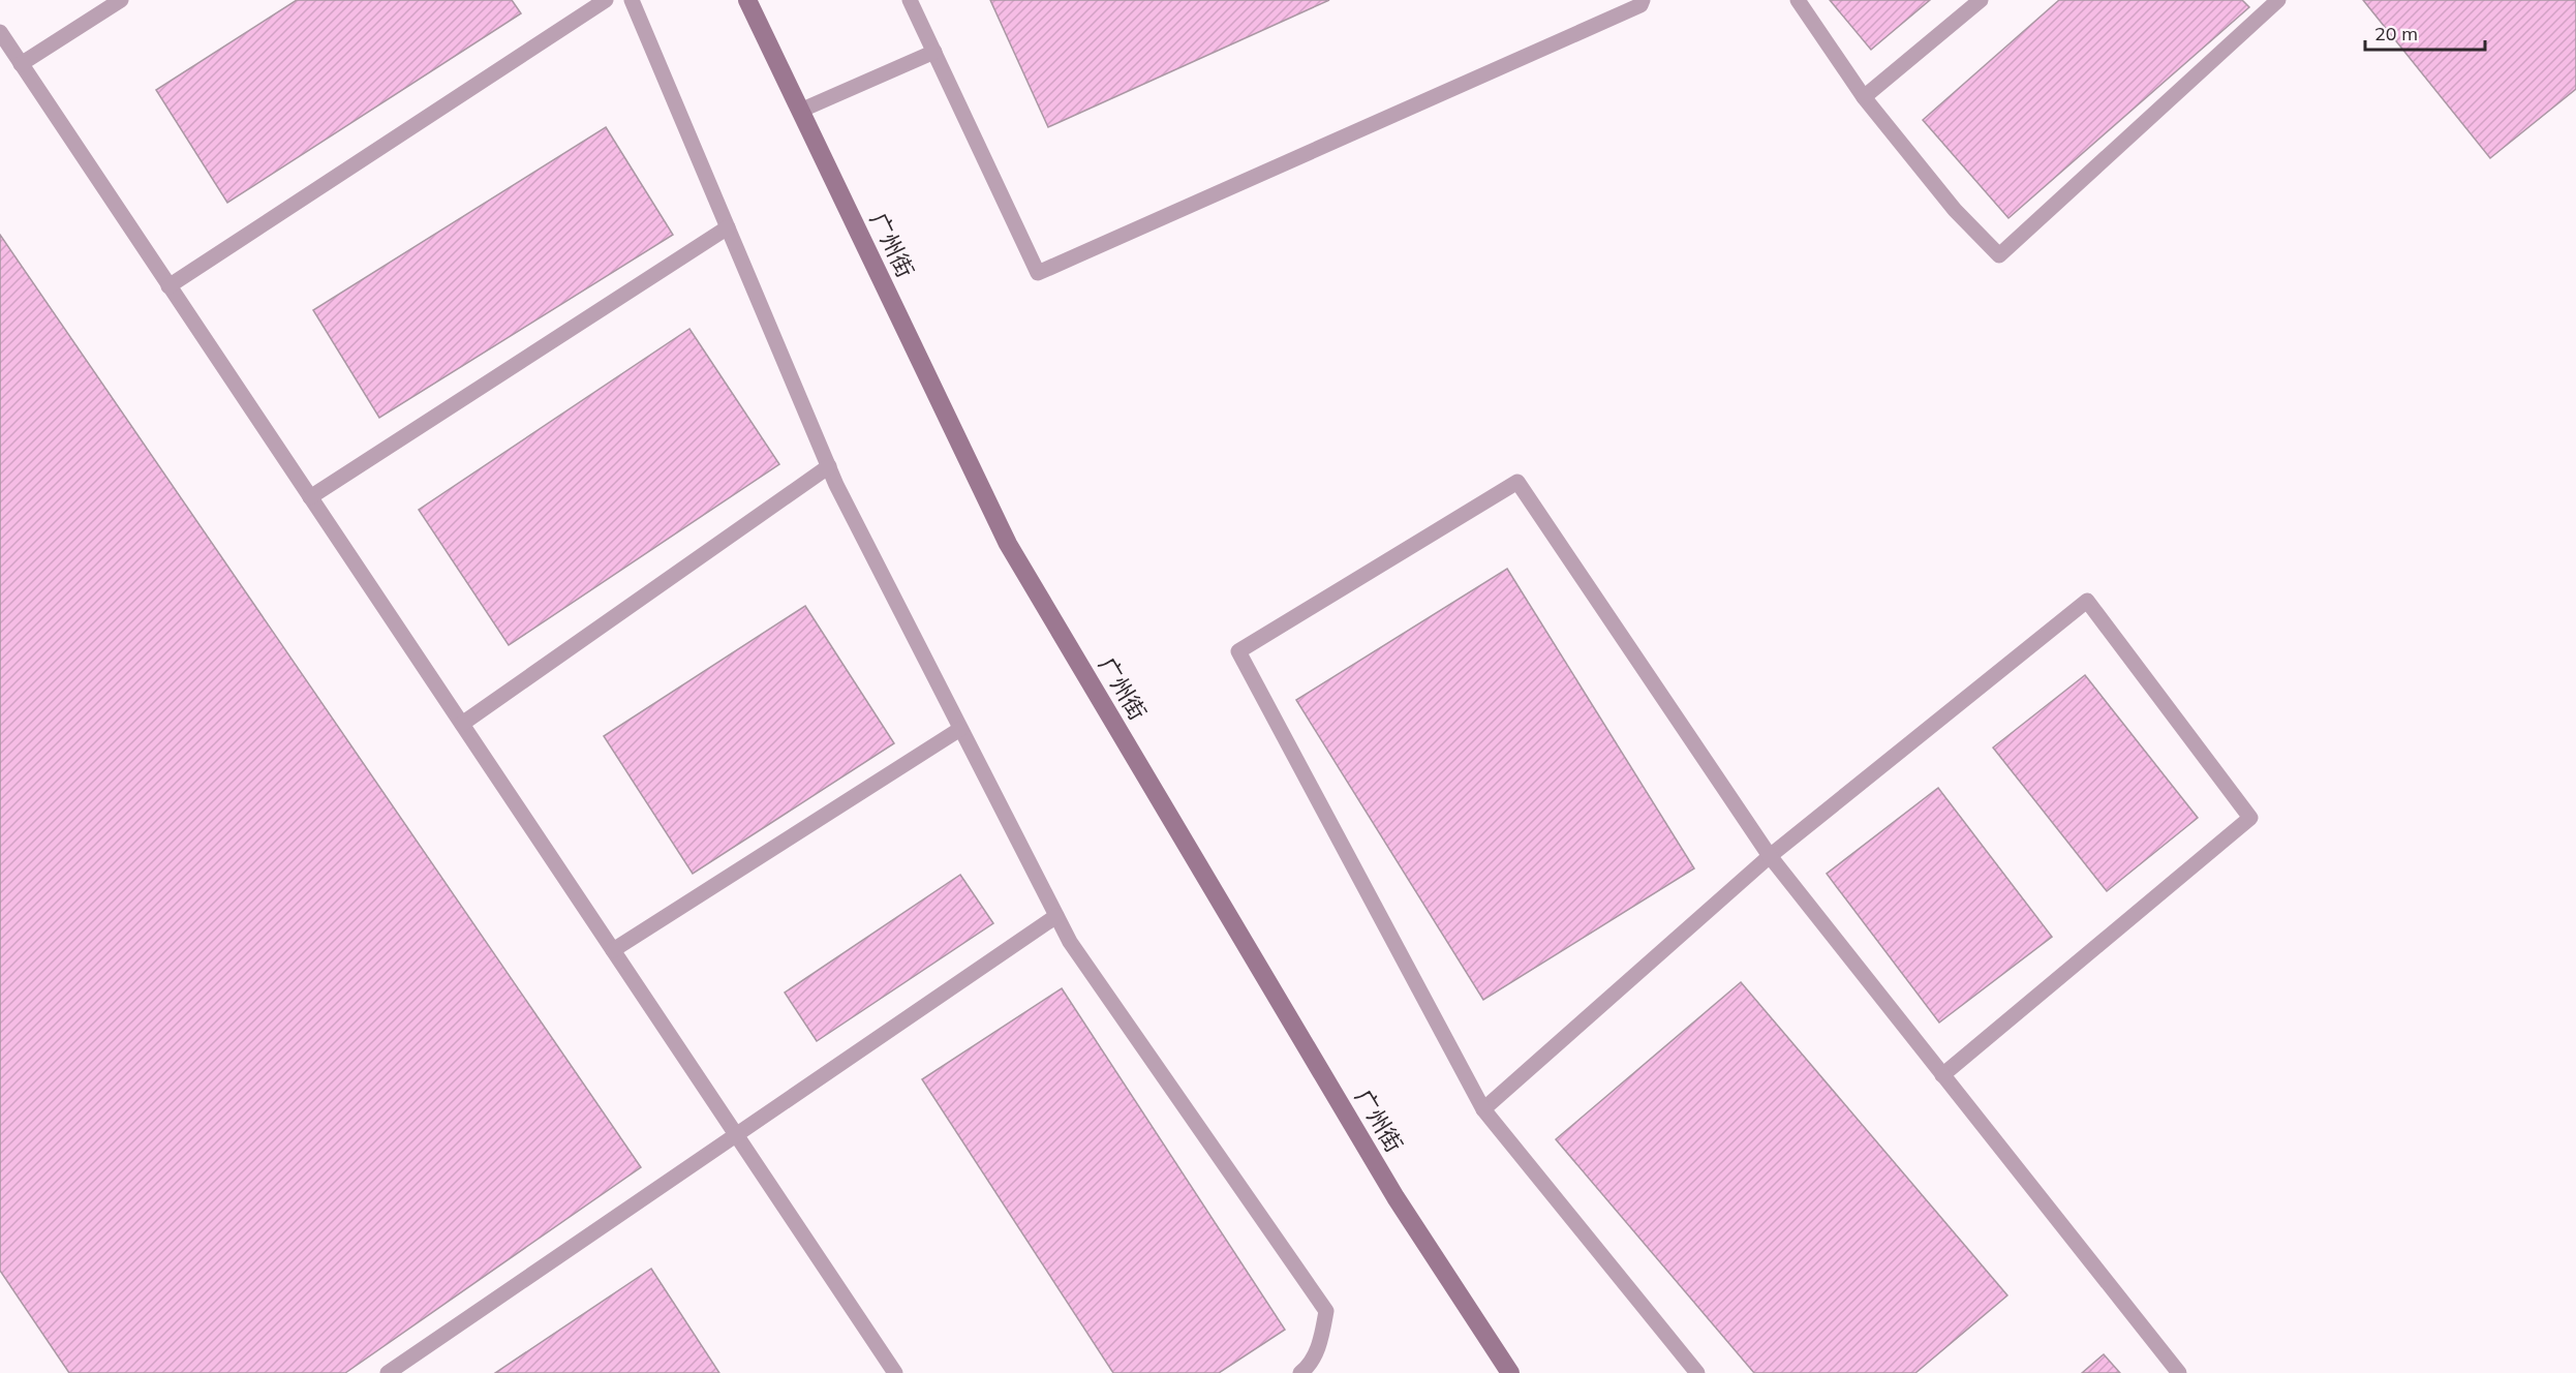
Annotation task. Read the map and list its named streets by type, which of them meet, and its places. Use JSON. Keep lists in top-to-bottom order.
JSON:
{
  "streets": {
    "street": ["广州街"]
  },
  "scale_bar": "20 m"
}
